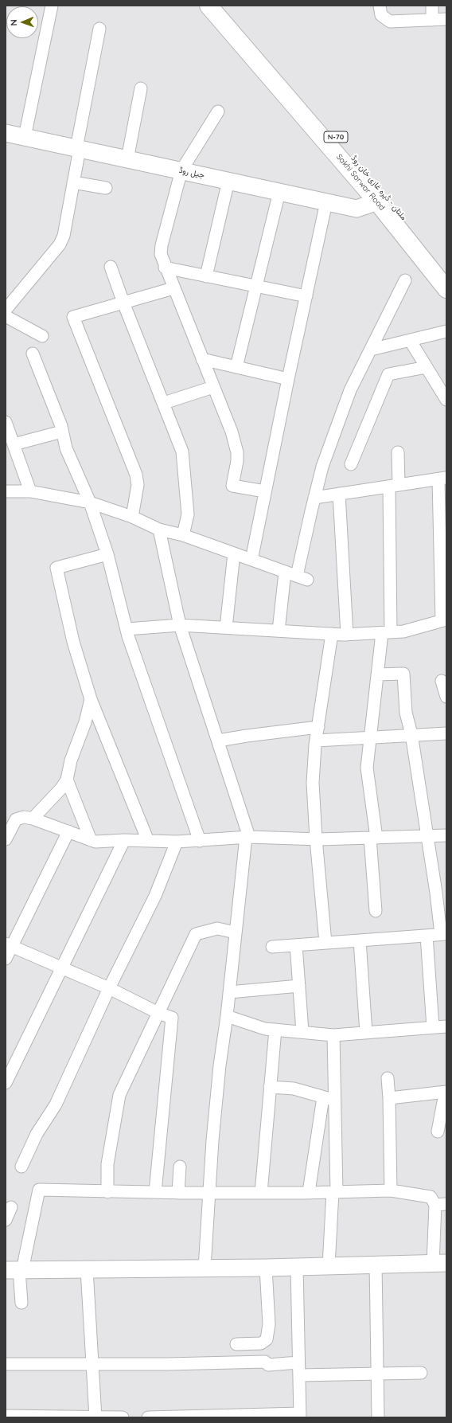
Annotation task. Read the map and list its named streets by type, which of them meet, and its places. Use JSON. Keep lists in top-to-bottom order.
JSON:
{
  "streets": {
    "highway": ["N-70", "Sakhi Sarwar Road", "ملتان - ڈیرہ غازی خان روڈ"],
    "street": ["جیل روڈ"]
  },
  "crossings": [
    ["جیل روڈ", "Sakhi Sarwar Road"],
    ["Sakhi Sarwar Road", "ملتان - ڈیرہ غازی خان روڈ"]
  ],
  "north": "left"
}
